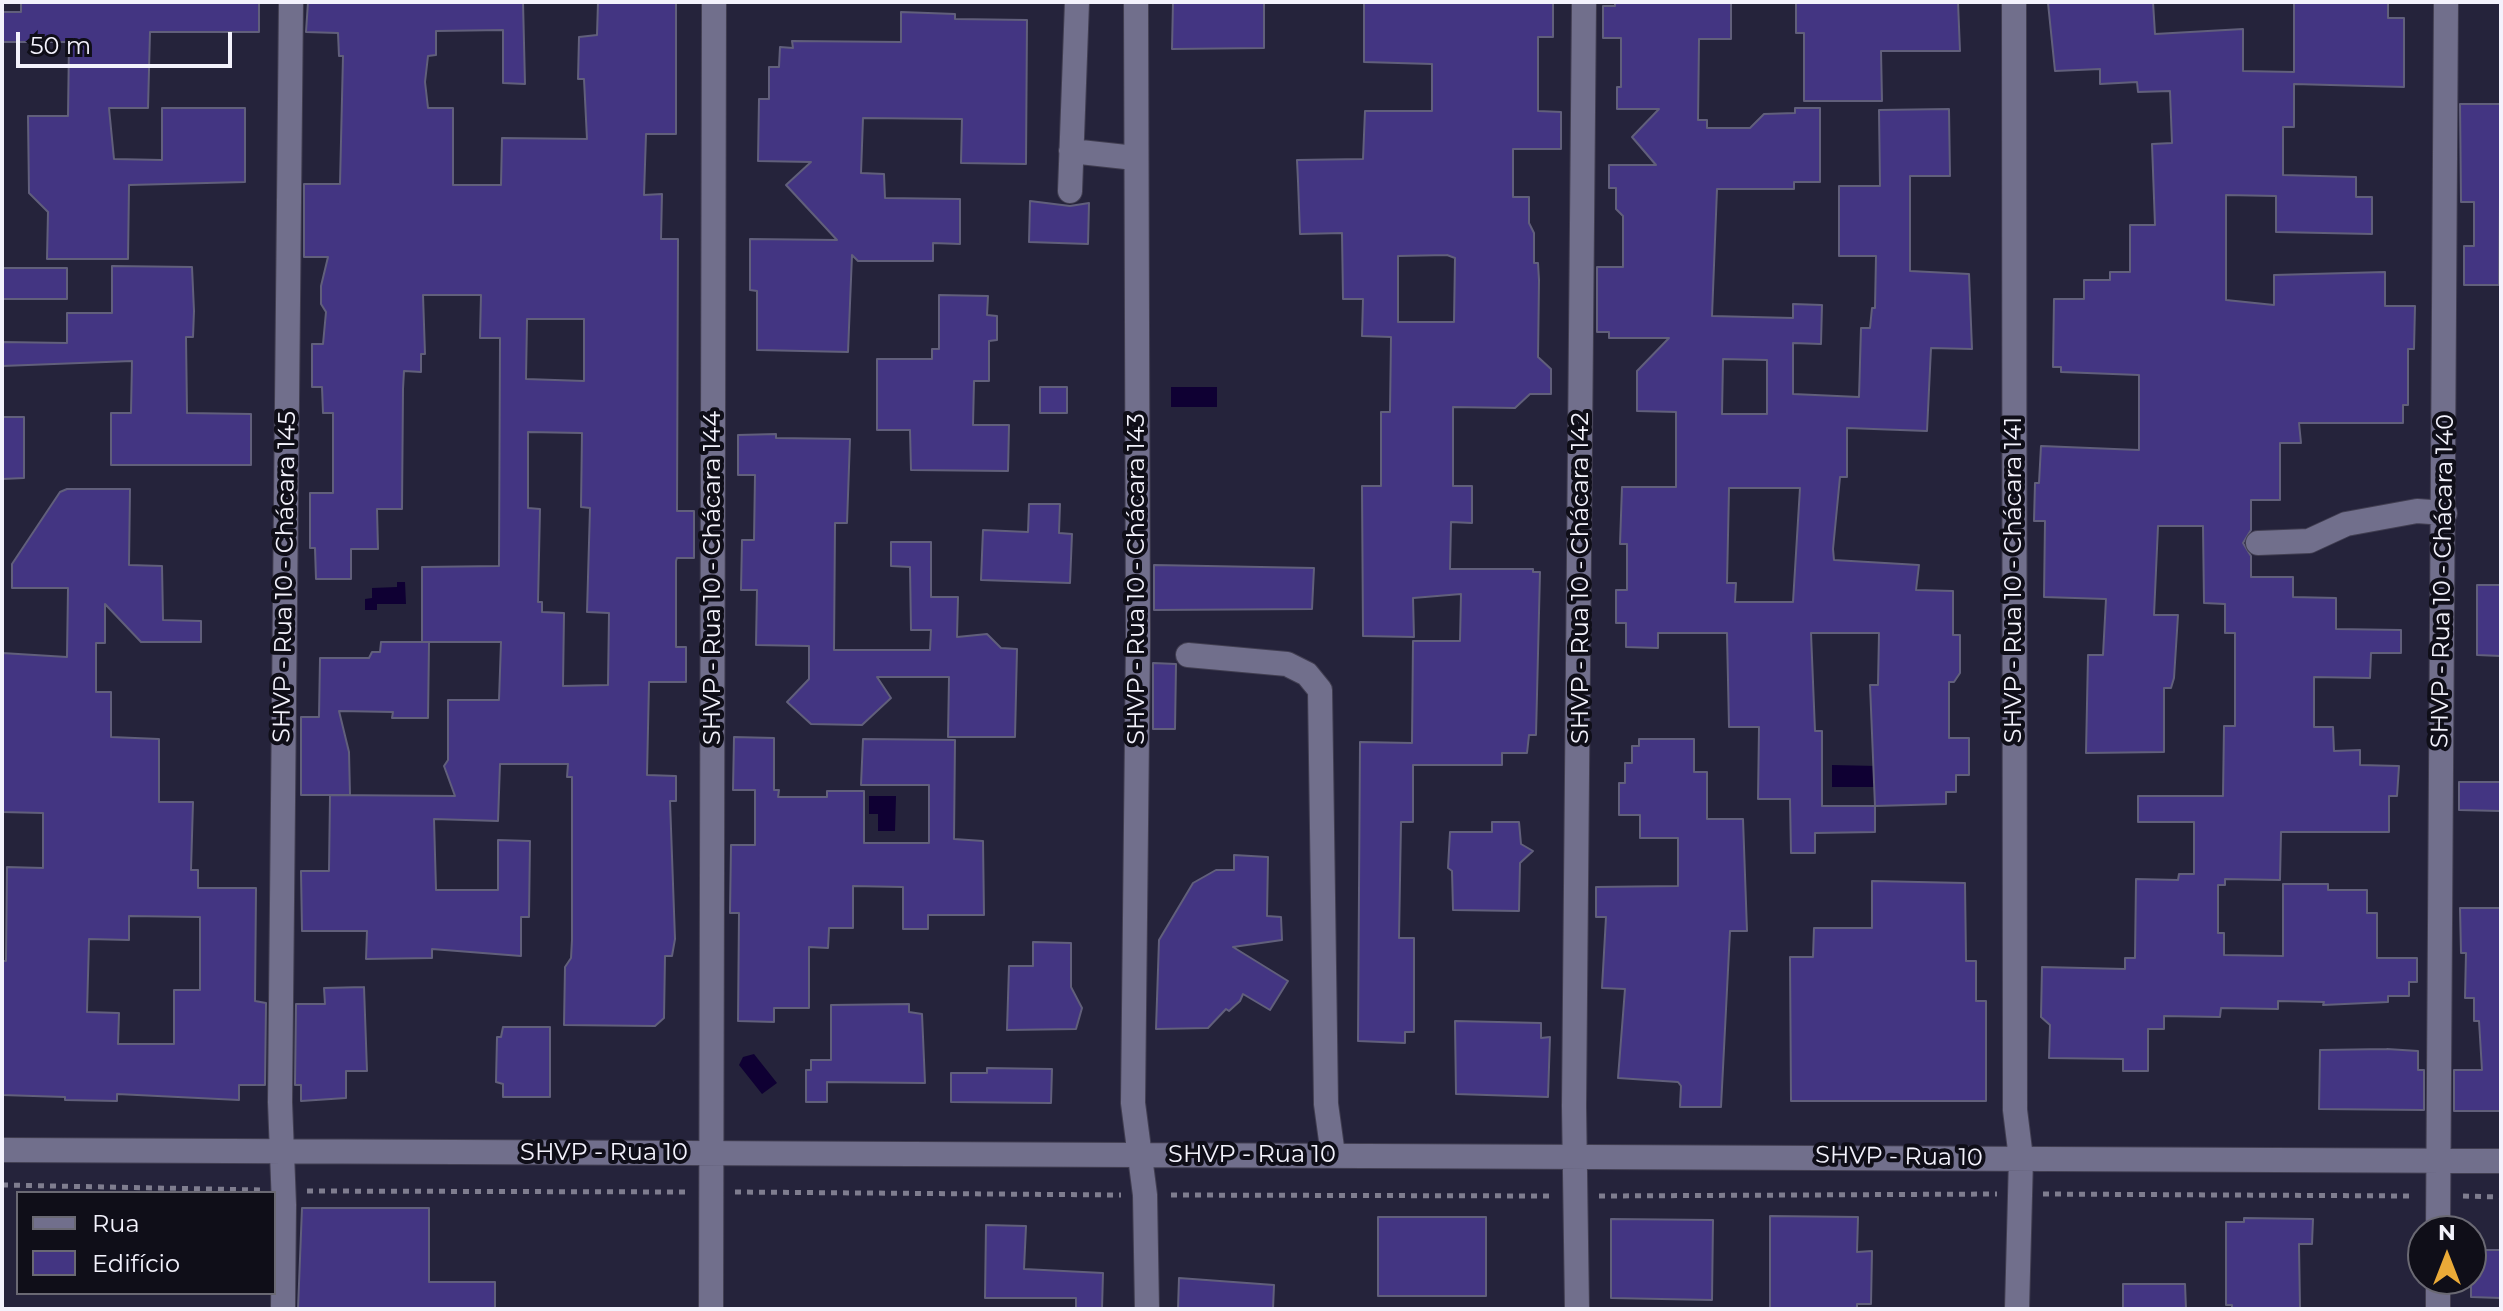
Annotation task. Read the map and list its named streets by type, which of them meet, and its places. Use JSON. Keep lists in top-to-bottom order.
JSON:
{
  "streets": {
    "street": [
      "SHVP - Rua 10 - Chácara 145",
      "SHVP - Rua 10 - Chácara 144",
      "SHVP - Rua 10 - Chácara 142",
      "SHVP - Rua 10 - Chácara 143",
      "SHVP - Rua 10 - Chácara 141",
      "SHVP - Rua 10 - Chácara 140",
      "SHVP - Rua 10"
    ]
  },
  "crossings": [
    ["SHVP - Rua 10 - Chácara 145", "SHVP - Rua 10"],
    ["SHVP - Rua 10 - Chácara 144", "SHVP - Rua 10"],
    ["SHVP - Rua 10 - Chácara 142", "SHVP - Rua 10"],
    ["SHVP - Rua 10 - Chácara 143", "SHVP - Rua 10"],
    ["SHVP - Rua 10 - Chácara 141", "SHVP - Rua 10"],
    ["SHVP - Rua 10 - Chácara 140", "SHVP - Rua 10"]
  ],
  "legend": ["Rua", "Edifício"],
  "scale_bar": "50 m",
  "north": "top"
}
